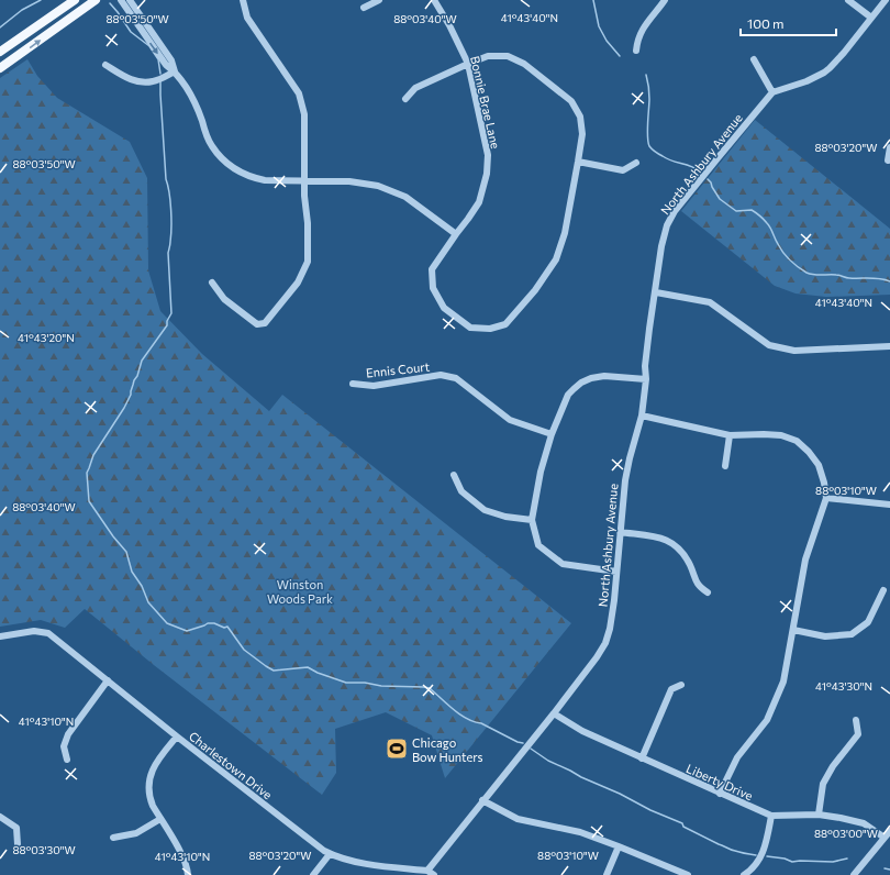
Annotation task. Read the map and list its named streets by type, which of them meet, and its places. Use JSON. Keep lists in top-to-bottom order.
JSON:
{
  "streets": {
    "street": [
      "Bonnie Brae Lane",
      "North Ashbury Avenue",
      "Ennis Court",
      "Charlestown Drive",
      "Liberty Drive"
    ]
  },
  "crossings": [
    ["North Ashbury Avenue", "Charlestown Drive"],
    ["North Ashbury Avenue", "Liberty Drive"]
  ],
  "parks": ["Winston Woods Park"],
  "places": {
    "sports": ["Chicago Bow Hunters"]
  },
  "scale_bar": "100 m",
  "coordinates": [
    "41°43'40\"N",
    "88°03'50\"W",
    "88°03'40\"W",
    "88°03'20\"W",
    "41°43'20\"N",
    "88°03'10\"W",
    "41°43'30\"N",
    "41°43'10\"N",
    "88°03'00\"W",
    "88°03'30\"W"
  ]
}
